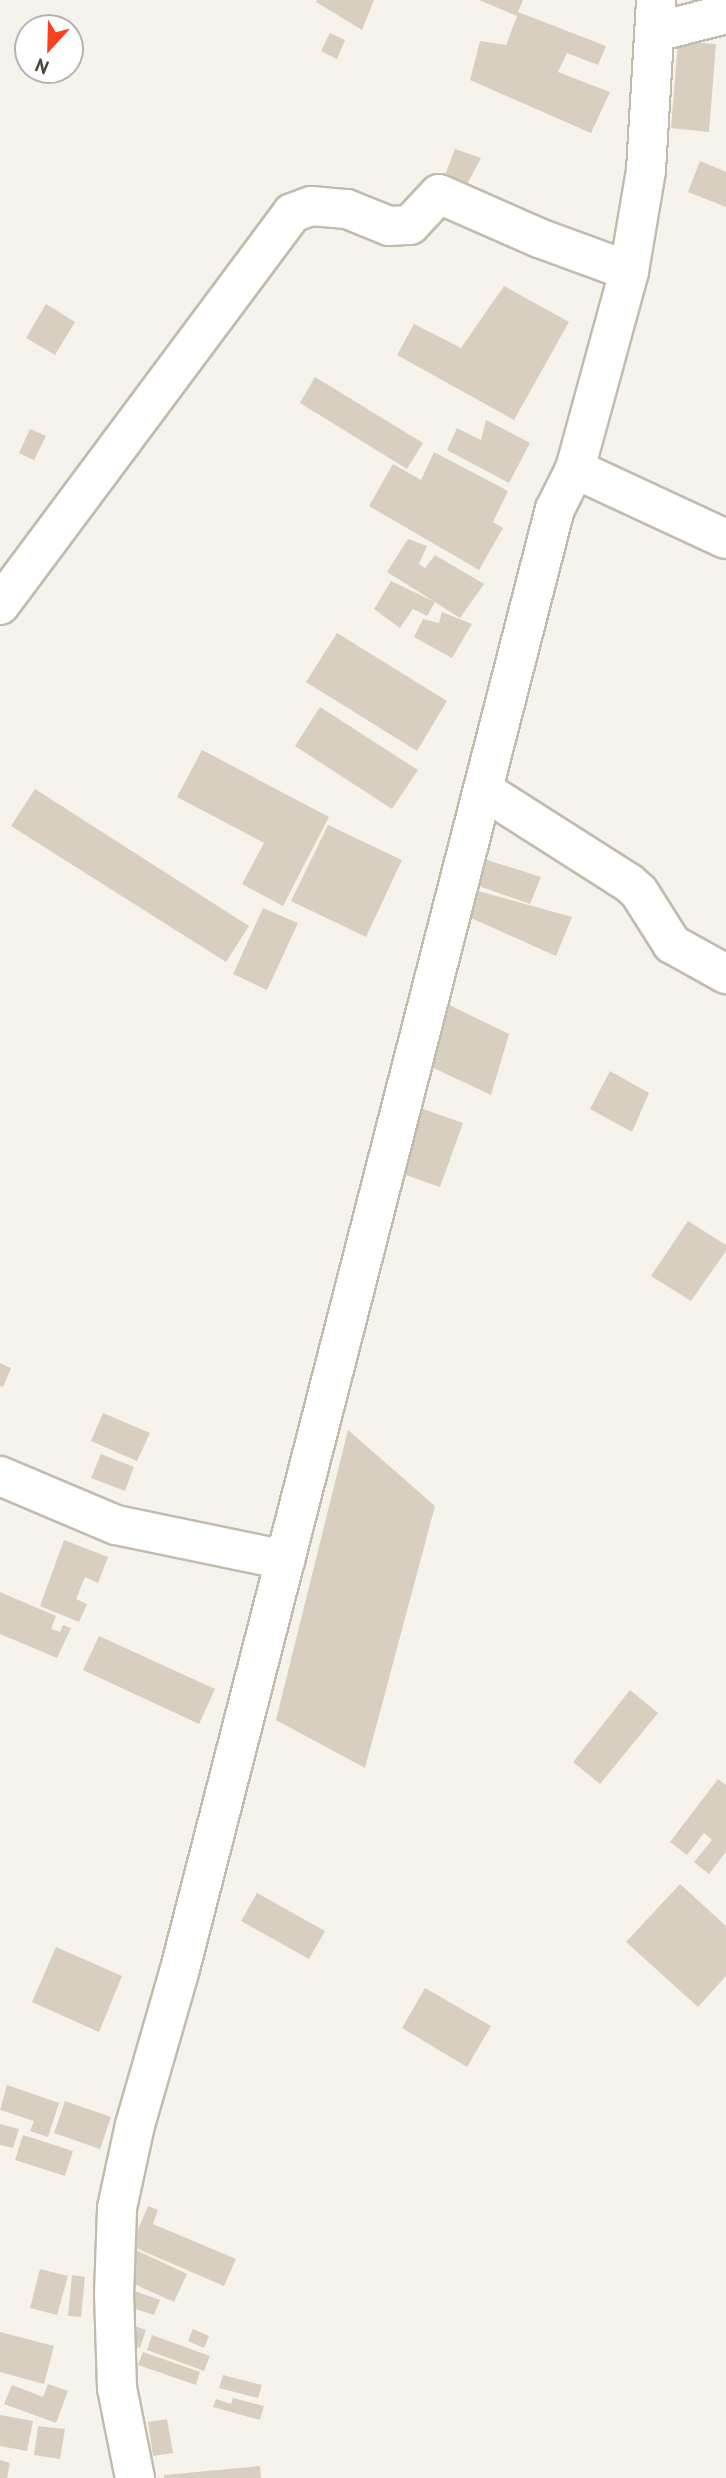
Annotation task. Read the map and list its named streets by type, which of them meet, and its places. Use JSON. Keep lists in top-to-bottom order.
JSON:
{
  "north": "bottom"
}
